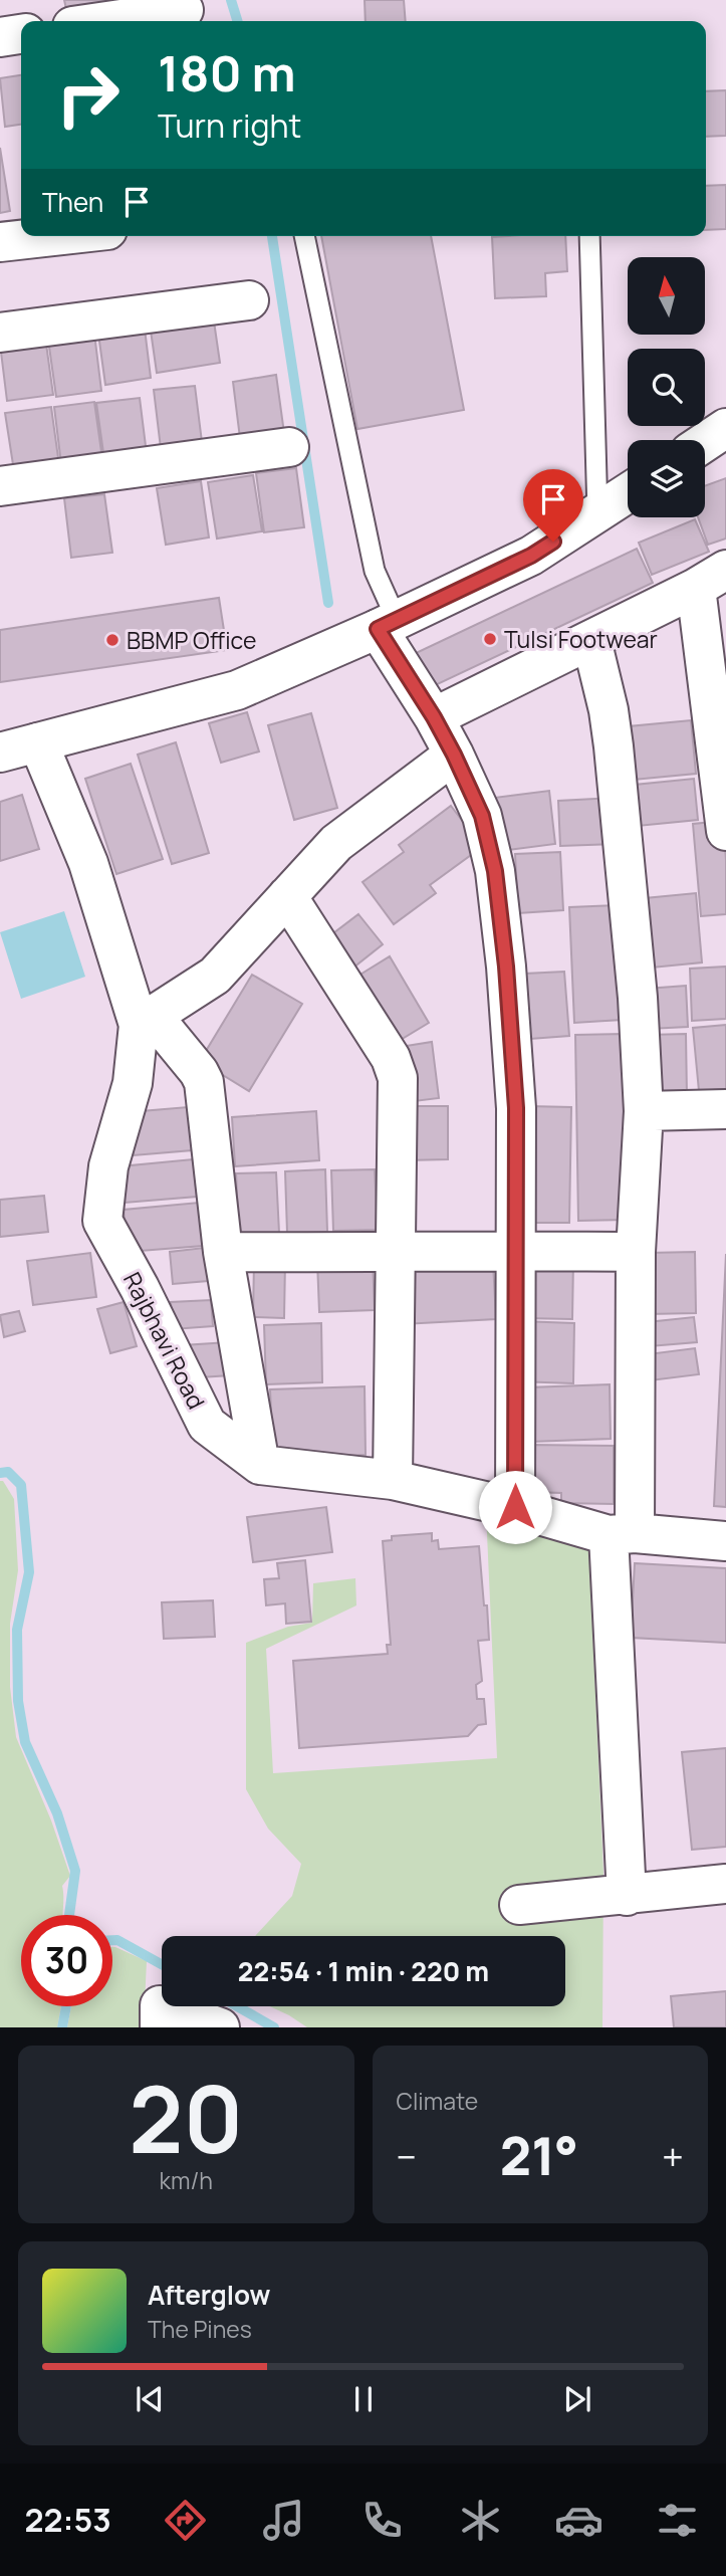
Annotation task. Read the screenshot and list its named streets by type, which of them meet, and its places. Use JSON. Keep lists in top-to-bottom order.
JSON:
{
  "streets": {
    "street": ["Rajbhavi Road"]
  },
  "places": ["Tulsi Footwear", "BBMP Office"],
  "north": "top",
  "page": {
    "turn": ["180 m", "Turn right"],
    "then": "Then",
    "limit": "30",
    "trip": "22:54 · 1 min · 220 m",
    "tile": [
      ["20", "km/h"],
      "Climate"
    ],
    "heat": ["−", "21°", "+"],
    "song": ["Afterglow", "The Pines"],
    "tabs": "22:53"
  }
}
